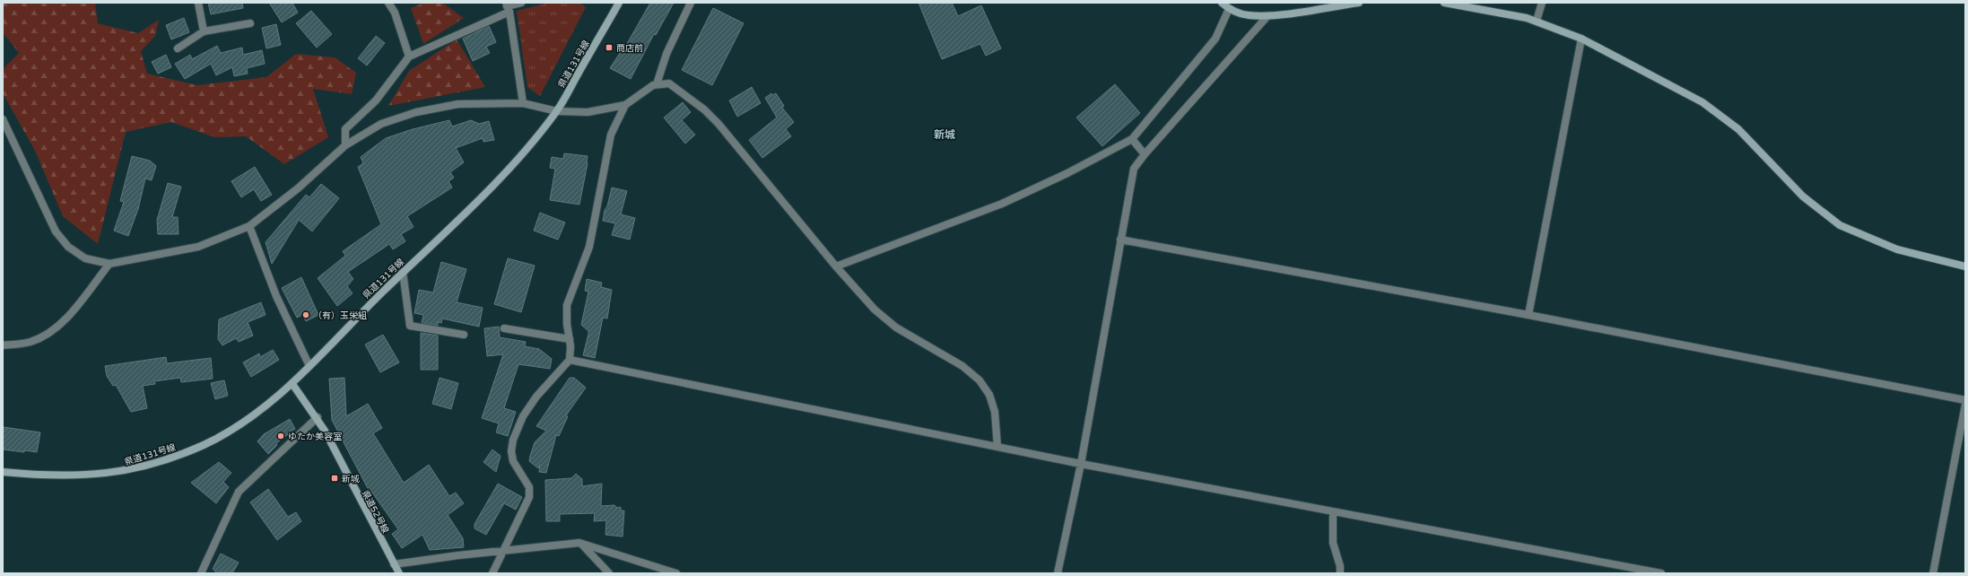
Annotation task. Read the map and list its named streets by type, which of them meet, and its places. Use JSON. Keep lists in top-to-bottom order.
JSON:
{
  "streets": {
    "main road": ["県道131号線", "県道52号線"]
  },
  "crossings": [
    ["県道131号線", "県道52号線"]
  ],
  "districts": ["新城"],
  "places": {
    "transit": ["商店前", "新城"],
    "other": ["（有）玉栄組", "ゆたか美容室"]
  }
}
